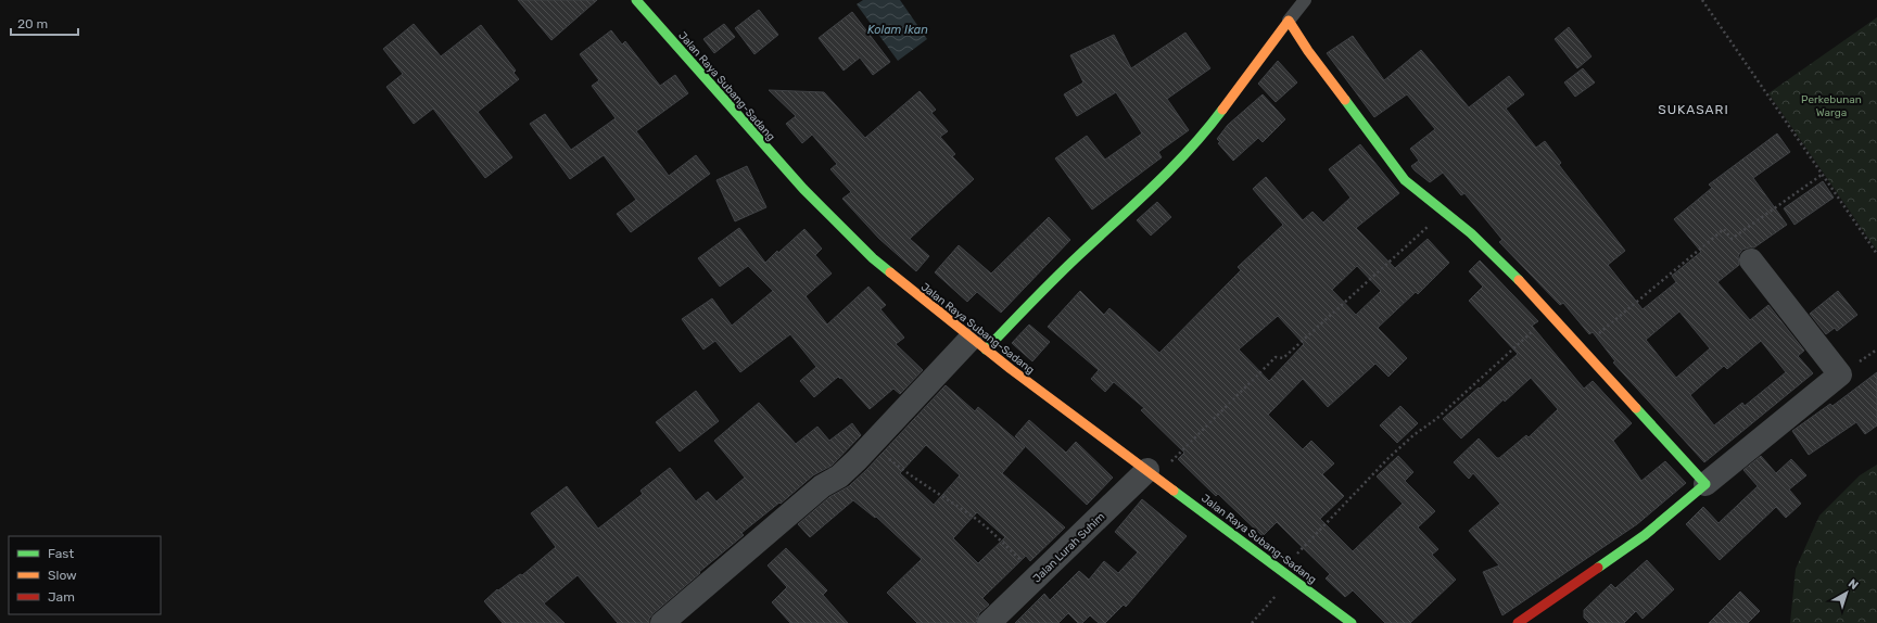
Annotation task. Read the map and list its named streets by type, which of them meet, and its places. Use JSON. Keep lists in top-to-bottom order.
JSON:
{
  "streets": {
    "street": ["Jalan Raya Subang-Sadang", "Jalan Lurah Suhim"]
  },
  "crossings": [
    ["Jalan Raya Subang-Sadang", "Jalan Lurah Suhim"]
  ],
  "districts": ["SUKASARI"],
  "water": ["Kolam Ikan"],
  "parks": ["Perkebunan Warga"],
  "legend": ["Fast", "Slow", "Jam"],
  "scale_bar": "20 m",
  "north": "top right"
}
